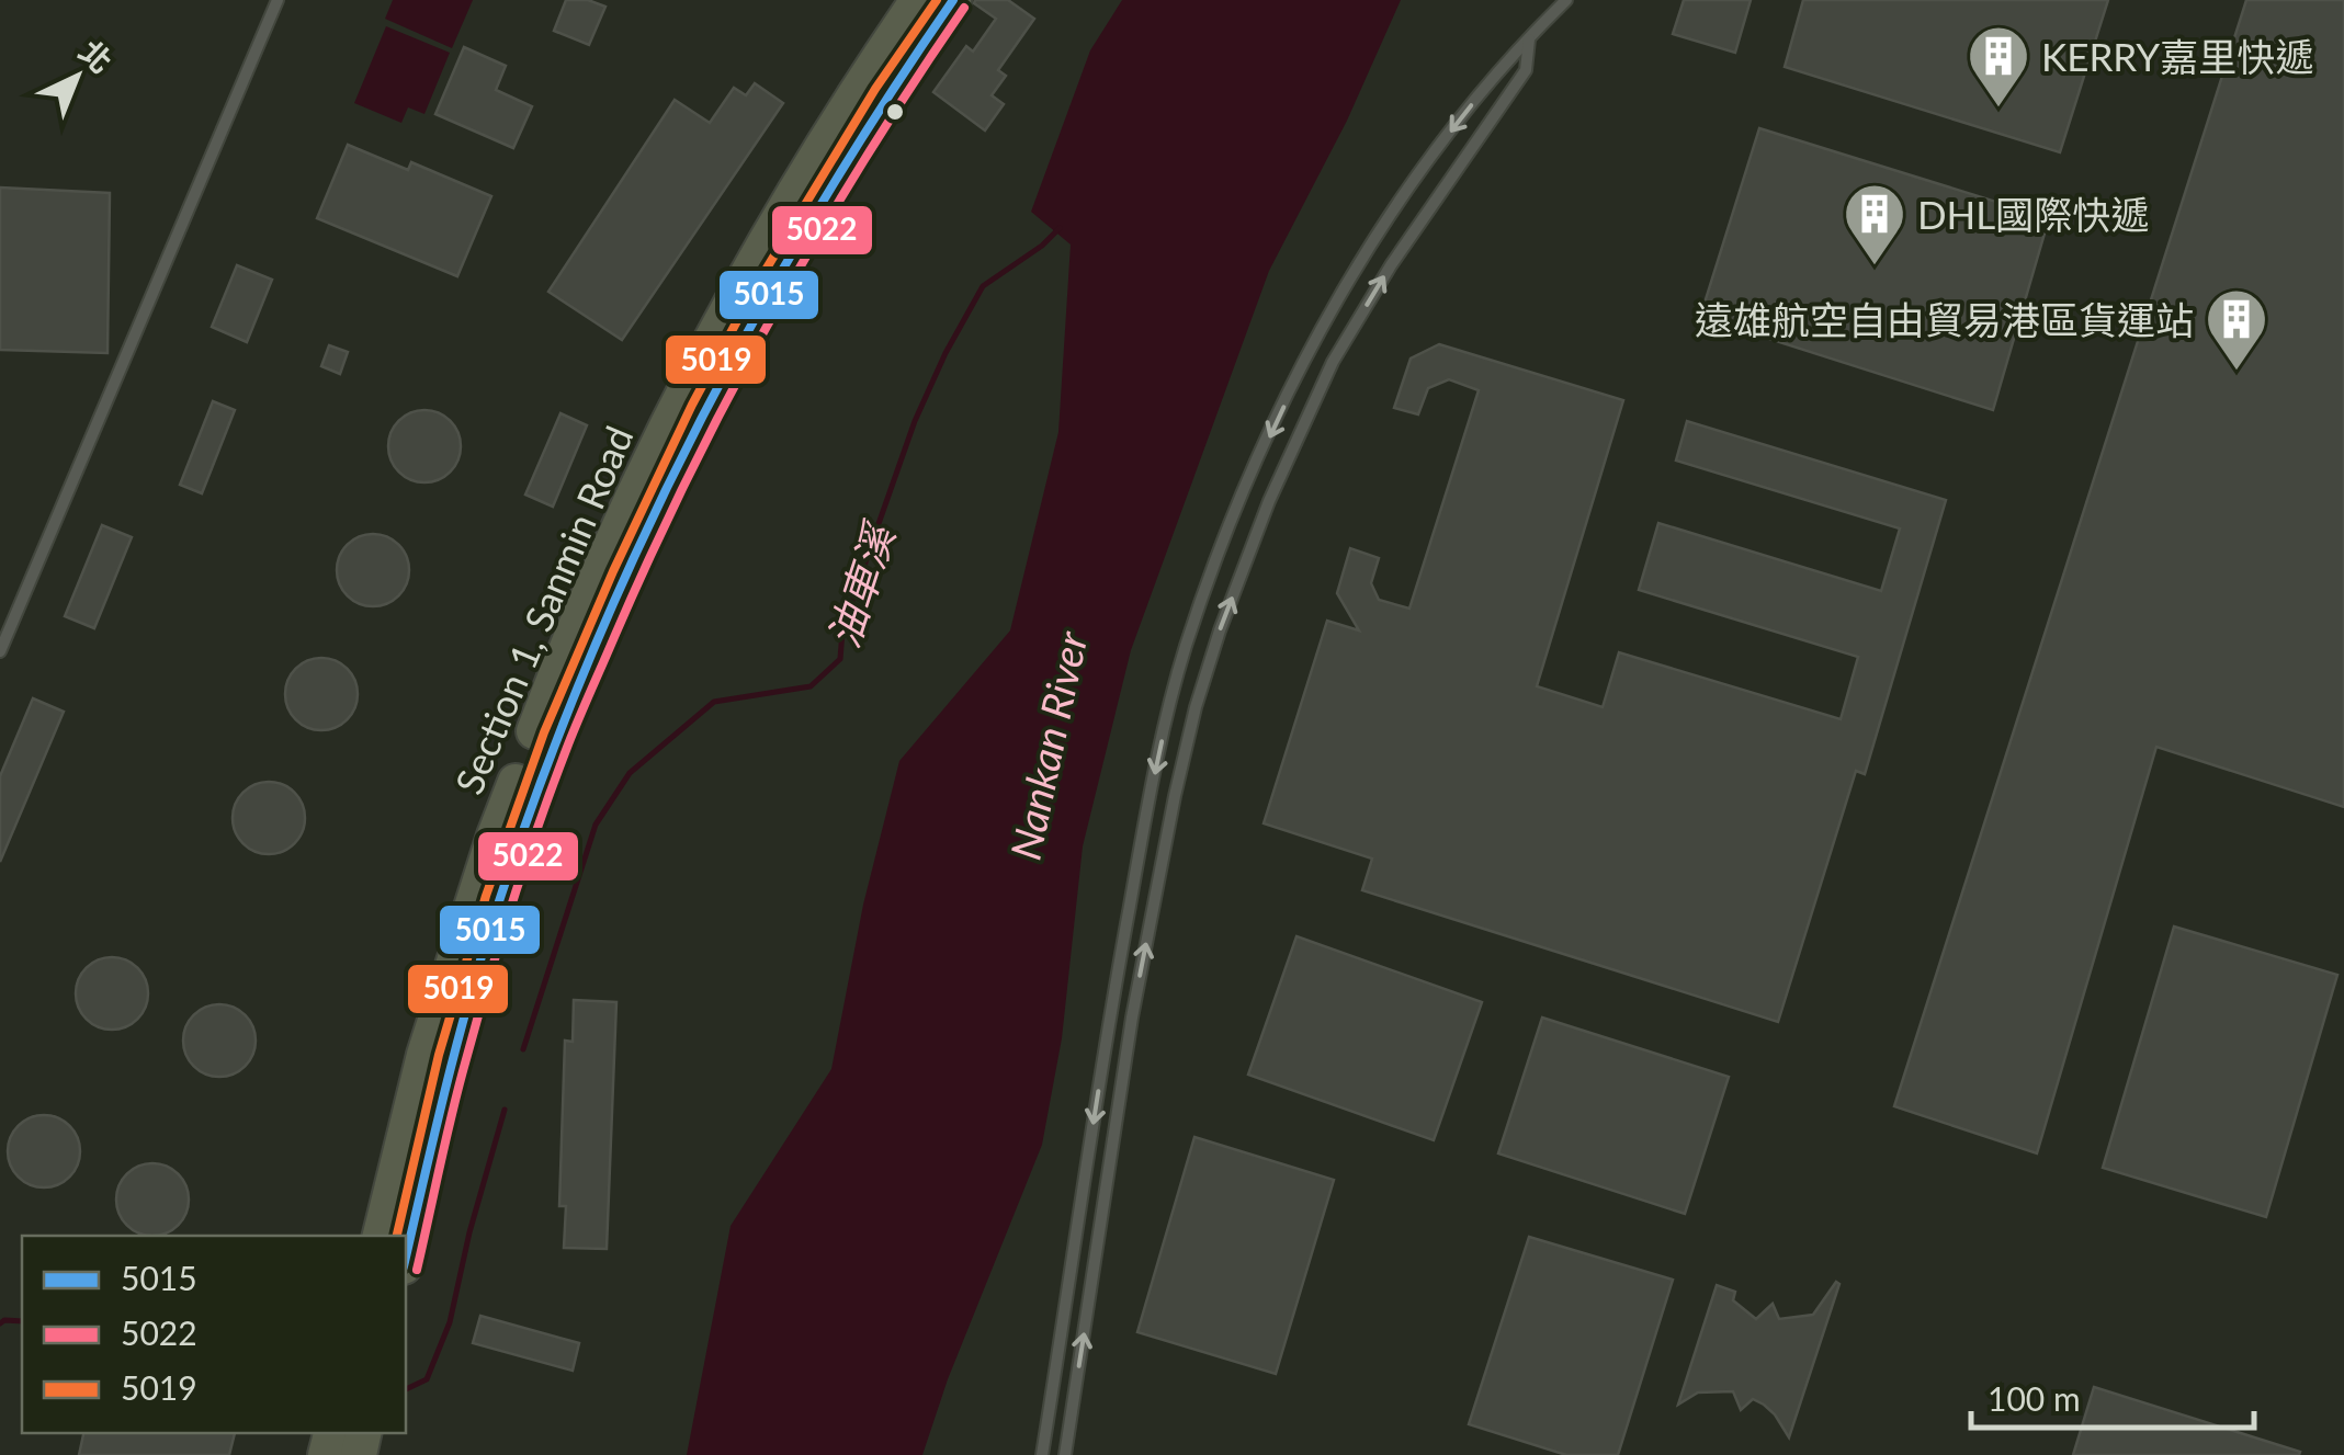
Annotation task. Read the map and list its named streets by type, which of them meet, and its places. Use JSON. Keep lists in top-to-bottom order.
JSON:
{
  "streets": {
    "main road": ["Section 1, Sanmin Road"]
  },
  "water": ["油車溪", "Nankan River"],
  "places": {
    "building": ["KERRY嘉里快遞", "DHL國際快遞", "遠雄航空自由貿易港區貨運站"]
  },
  "lines": ["transit line 5015", "transit line 5019", "transit line 5022"],
  "legend": ["5015", "5022", "5019"],
  "scale_bar": "100 m",
  "north": "top right"
}
